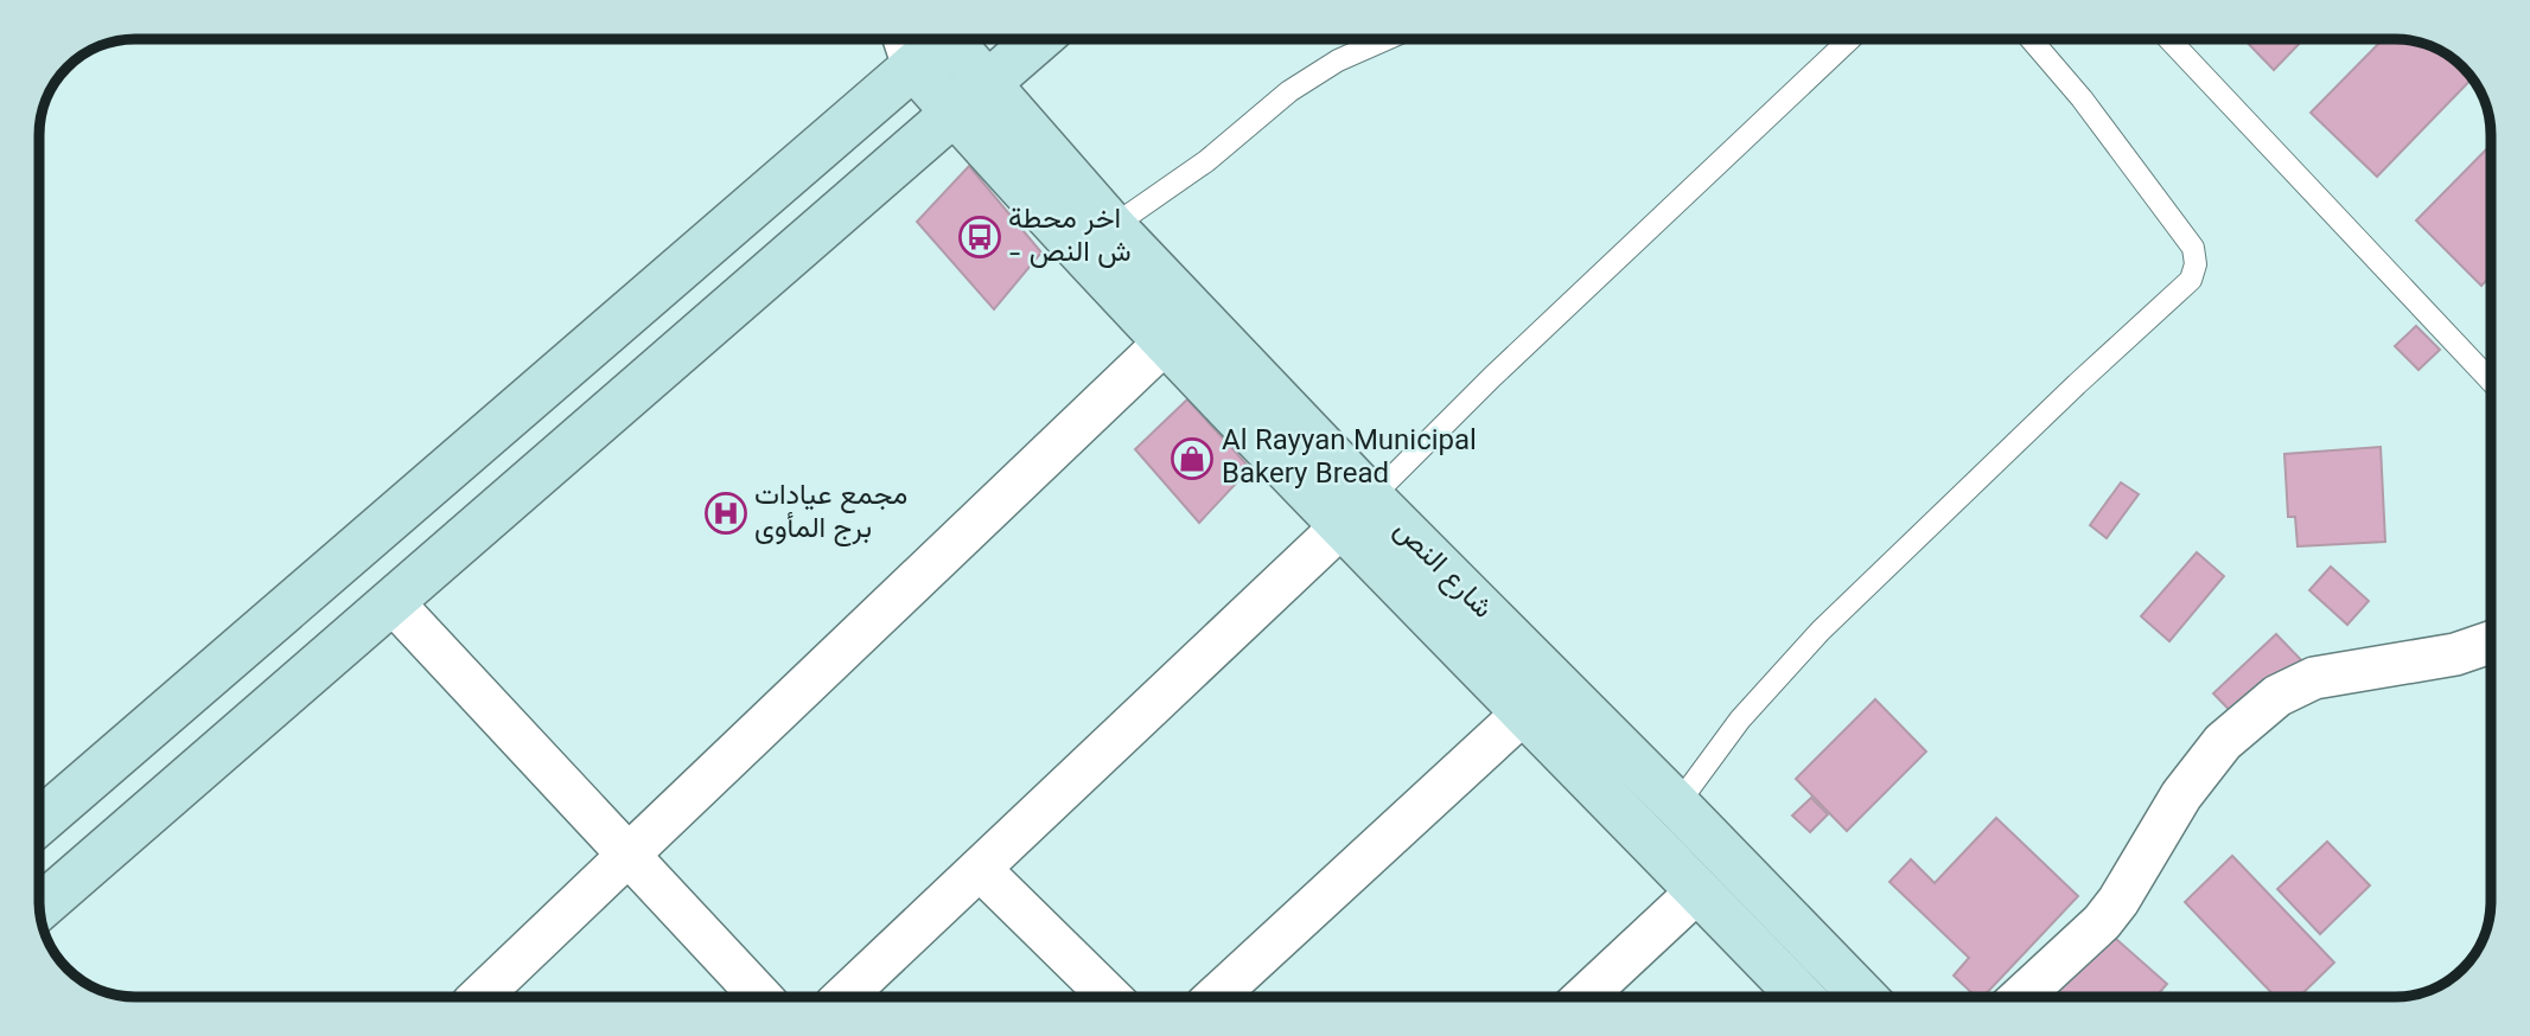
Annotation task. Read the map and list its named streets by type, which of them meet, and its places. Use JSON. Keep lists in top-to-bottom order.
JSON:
{
  "streets": {
    "main road": ["شارع النص"]
  },
  "places": {
    "bus stop": ["اخر محطة - ش النص"],
    "shop": ["Al Rayyan Municipal Bakery Bread"],
    "hospital": ["مجمع عيادات برج المأوى"]
  }
}
